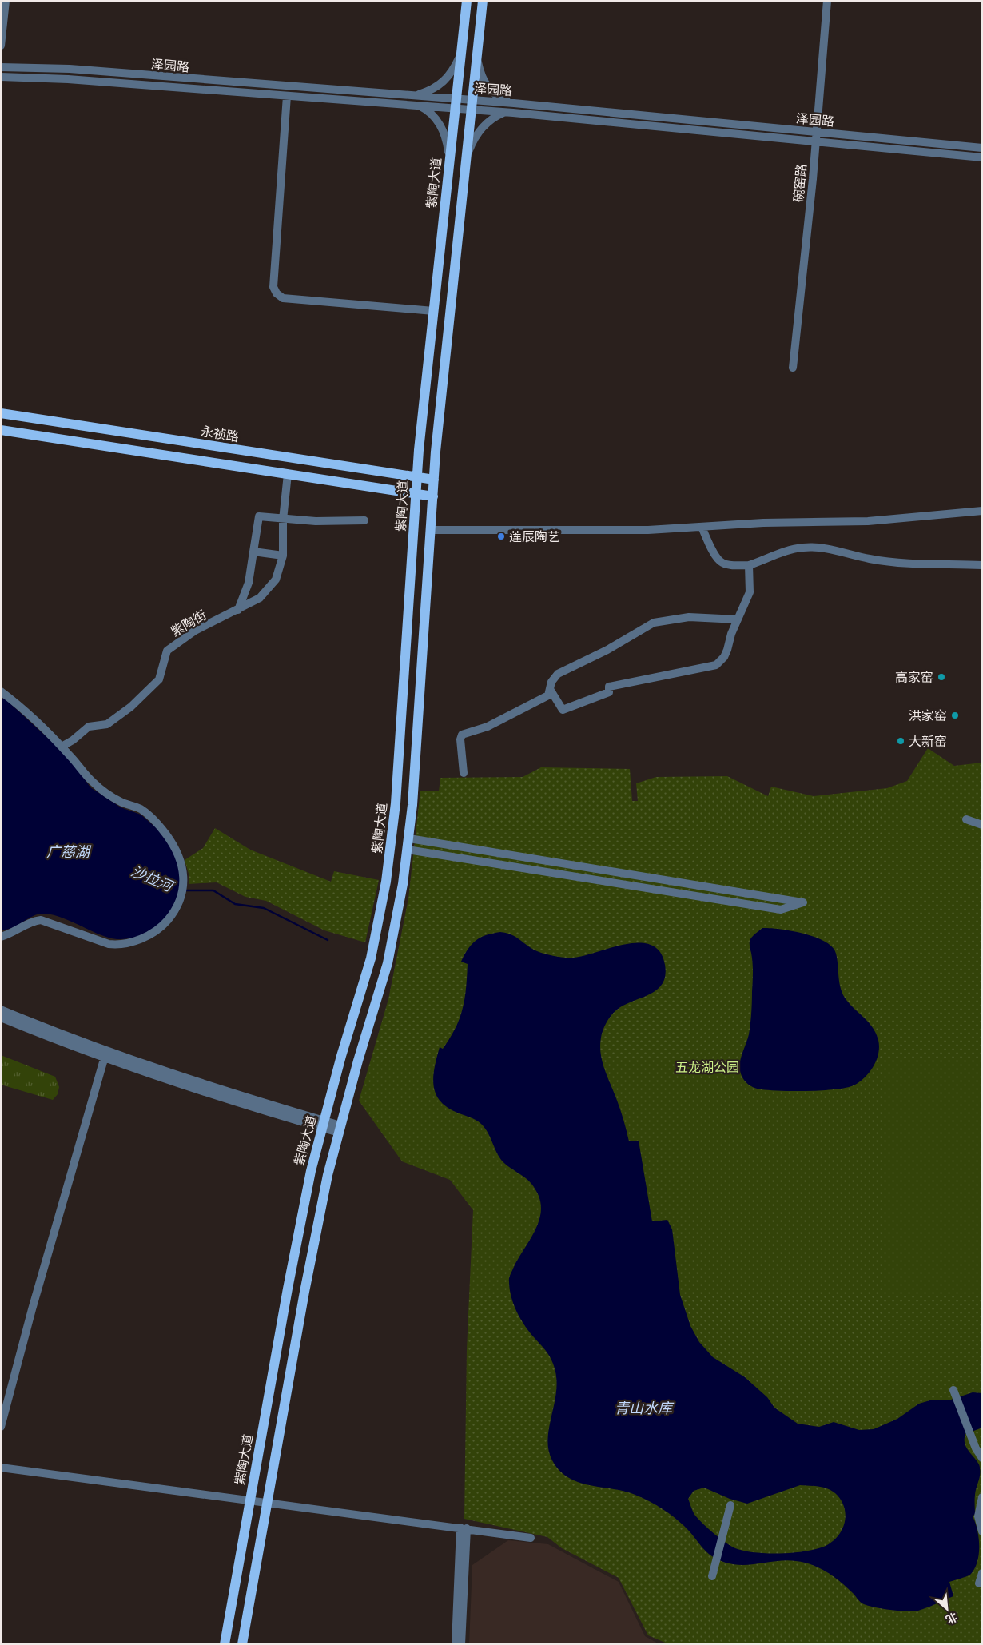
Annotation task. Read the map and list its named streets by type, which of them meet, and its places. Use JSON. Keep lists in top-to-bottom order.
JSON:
{
  "streets": {
    "main road": ["紫陶大道", "永祯路"],
    "street": ["泽园路", "碗窑路", "紫陶街"]
  },
  "crossings": [
    ["泽园路", "紫陶大道"],
    ["泽园路", "碗窑路"],
    ["紫陶大道", "永祯路"]
  ],
  "water": ["广慈湖", "沙拉河", "青山水库"],
  "parks": ["五龙湖公园"],
  "places": [
    "莲辰陶艺",
    "高家窑",
    "洪家窑",
    "大新窑"
  ],
  "north": "bottom right"
}
